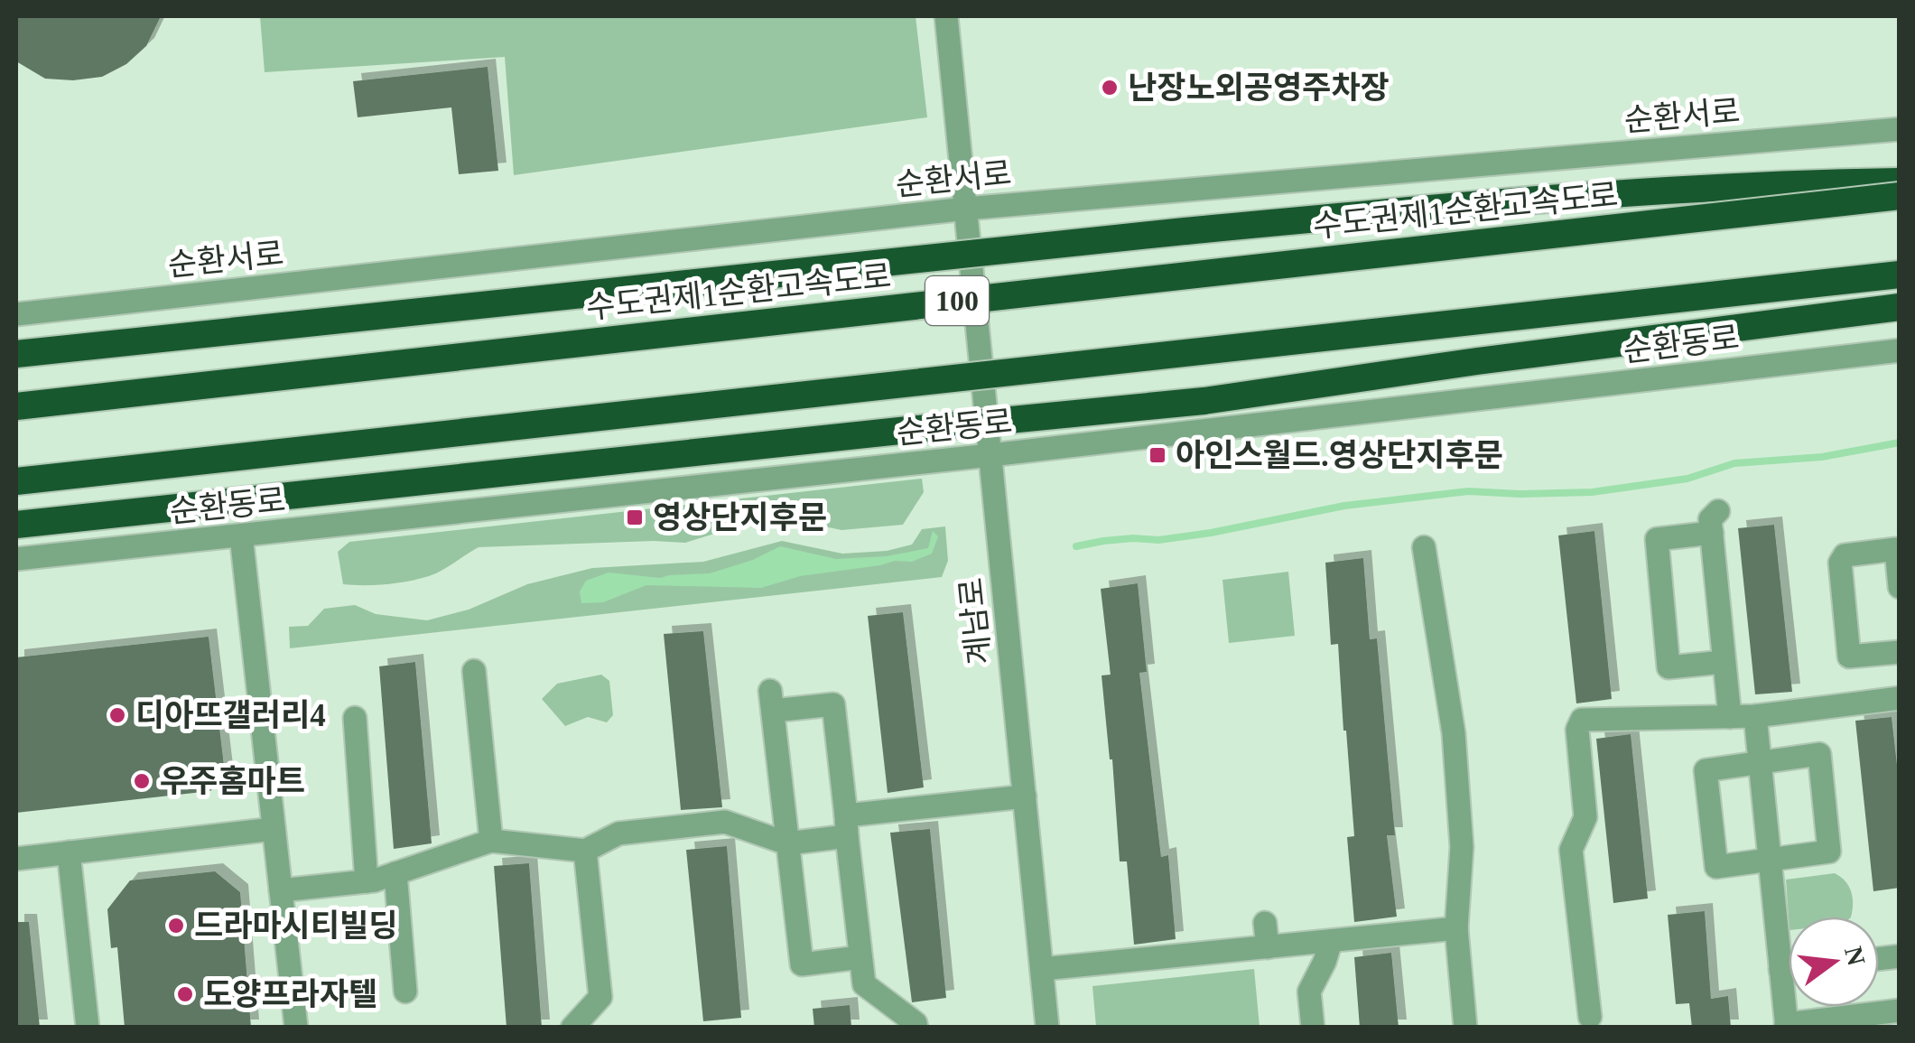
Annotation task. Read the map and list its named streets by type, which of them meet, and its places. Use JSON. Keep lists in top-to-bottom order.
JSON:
{
  "streets": {
    "highway": ["수도권제1순환고속도로", "100"],
    "street": ["순환서로", "순환동로", "계남로"]
  },
  "crossings": [
    ["순환서로", "계남로"],
    ["순환동로", "계남로"]
  ],
  "places": {
    "other": [
      "난장노외공영주차장",
      "디아뜨갤러리4",
      "우주홈마트",
      "드라마시티빌딩",
      "도양프라자텔"
    ],
    "transit": ["아인스월드.영상단지후문", "영상단지후문"]
  },
  "north": "right"
}
